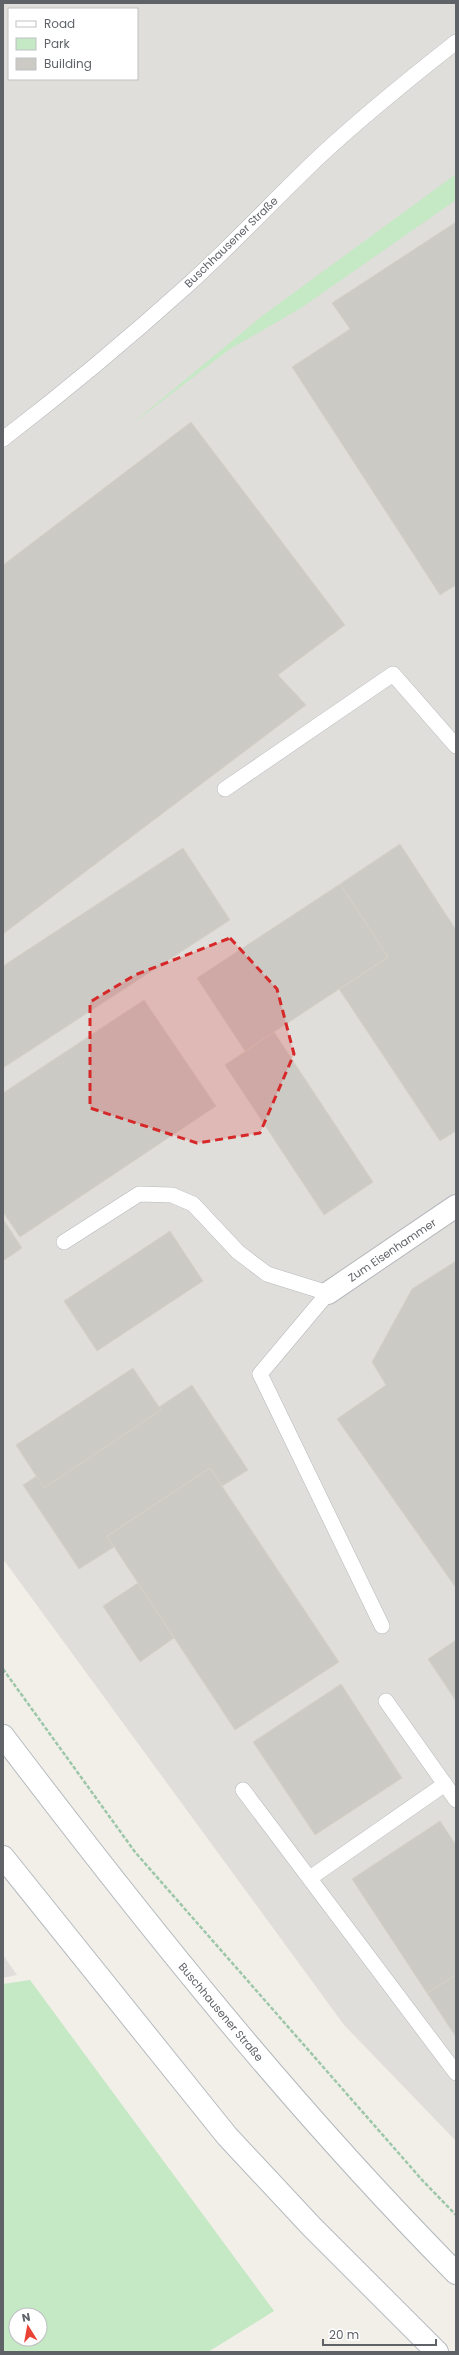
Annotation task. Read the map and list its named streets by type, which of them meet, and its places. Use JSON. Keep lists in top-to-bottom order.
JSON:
{
  "streets": {
    "main road": ["Buschhausener Straße", "Zum Eisenhammer"]
  },
  "legend": ["Road", "Park", "Building"],
  "scale_bar": "20 m",
  "north": "top"
}
